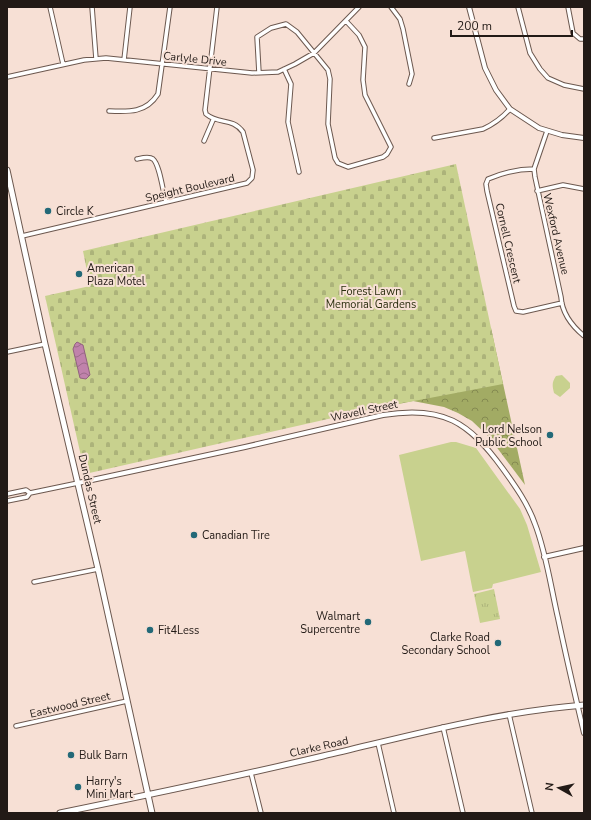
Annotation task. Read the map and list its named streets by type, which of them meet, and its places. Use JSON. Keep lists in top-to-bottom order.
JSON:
{
  "streets": {
    "main road": ["Dundas Street", "Clarke Road"],
    "street": [
      "Carlyle Drive",
      "Speight Boulevard",
      "Wexford Avenue",
      "Cornell Crescent",
      "Wavell Street",
      "Eastwood Street"
    ]
  },
  "crossings": [
    ["Speight Boulevard", "Dundas Street"],
    ["Wexford Avenue", "Cornell Crescent"],
    ["Wavell Street", "Dundas Street"],
    ["Wavell Street", "Clarke Road"],
    ["Dundas Street", "Eastwood Street"],
    ["Dundas Street", "Clarke Road"]
  ],
  "parks": ["Forest Lawn Memorial Gardens"],
  "places": [
    "Circle K",
    "American Plaza Motel",
    "Lord Nelson Public School",
    "Canadian Tire",
    "Walmart Supercentre",
    "Fit4Less",
    "Clarke Road Secondary School",
    "Bulk Barn",
    "Harry's Mini Mart"
  ],
  "scale_bar": "200 m",
  "north": "left"
}
